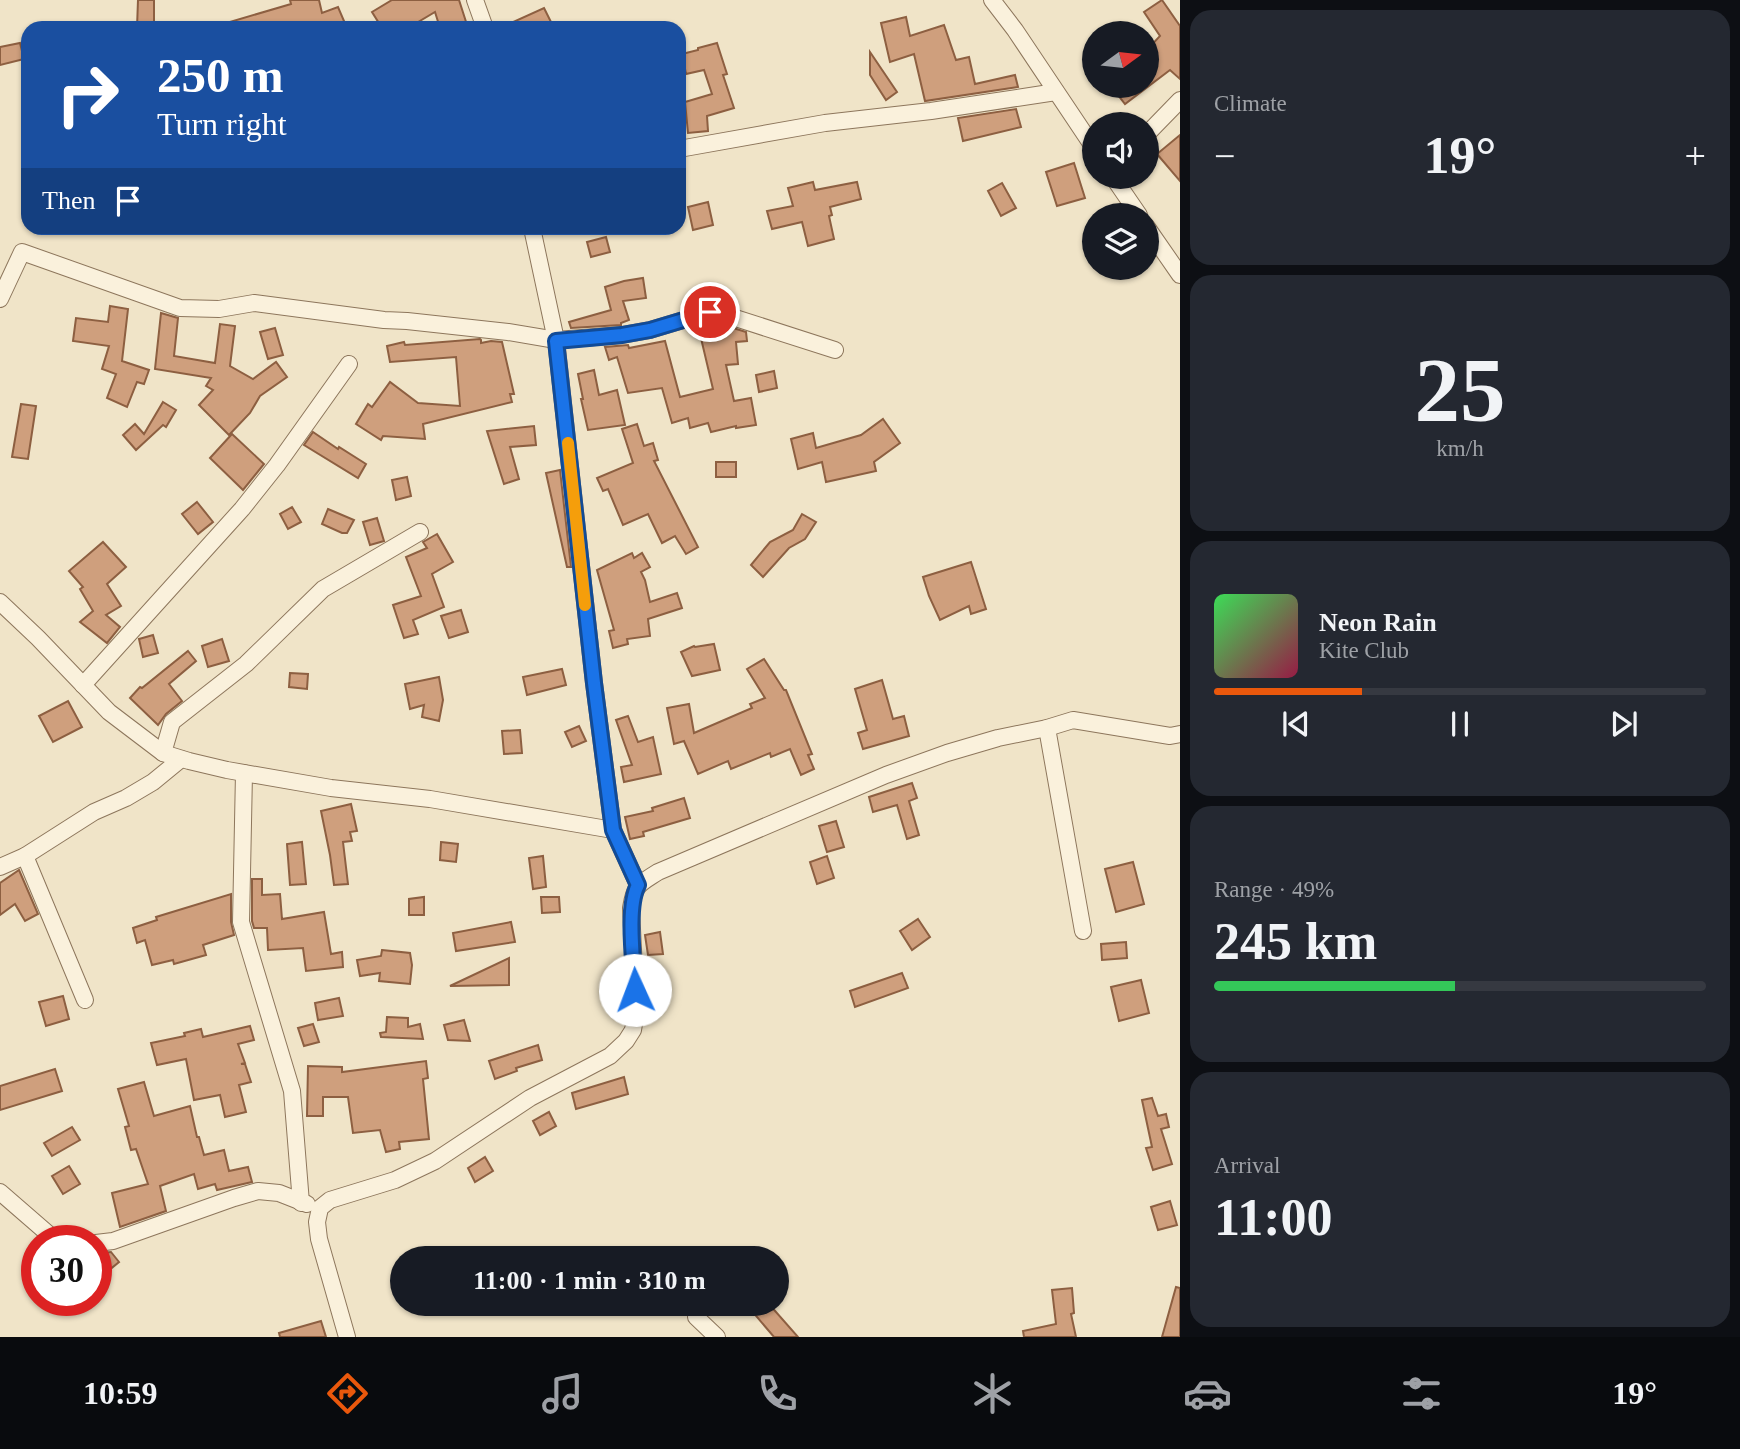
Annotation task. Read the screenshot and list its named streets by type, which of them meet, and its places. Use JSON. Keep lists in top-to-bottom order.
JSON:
{
  "north": "right",
  "page": {
    "tile": [
      "Climate",
      ["25", "km/h"],
      ["Range · 49%", "245 km"],
      ["Arrival", "11:00"]
    ],
    "turn": ["250 m", "Turn right"],
    "heat": ["−", "19°", "+"],
    "then": "Then",
    "song": ["Neon Rain", "Kite Club"],
    "limit": "30",
    "trip": "11:00 · 1 min · 310 m",
    "tabs": ["10:59", "19°"]
  }
}
